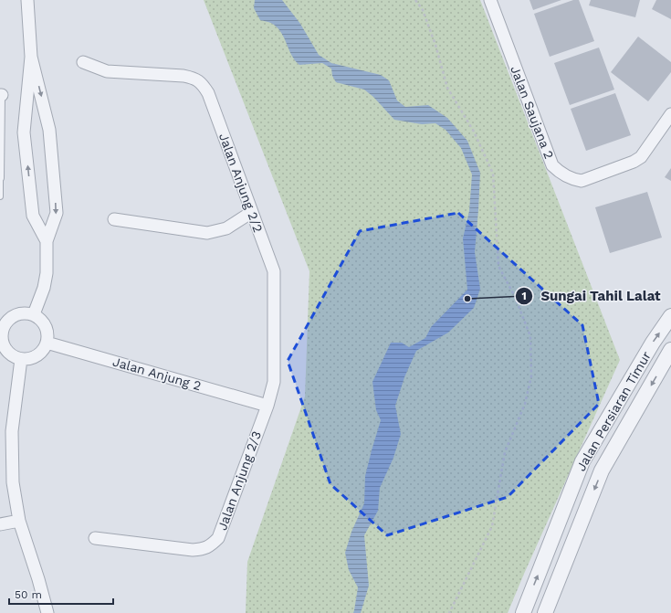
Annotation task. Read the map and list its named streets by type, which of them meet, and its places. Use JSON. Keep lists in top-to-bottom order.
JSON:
{
  "streets": {
    "street": [
      "Jalan Saujana 2",
      "Jalan Anjung 2/2",
      "Jalan Anjung 2",
      "Jalan Persiaran Timur",
      "Jalan Anjung 2/3"
    ]
  },
  "crossings": [
    ["Jalan Anjung 2/2", "Jalan Anjung 2"],
    ["Jalan Anjung 2/2", "Jalan Anjung 2/3"],
    ["Jalan Anjung 2", "Jalan Anjung 2/3"]
  ],
  "places": ["Sungai Tahil Lalat"],
  "scale_bar": "50 m"
}
